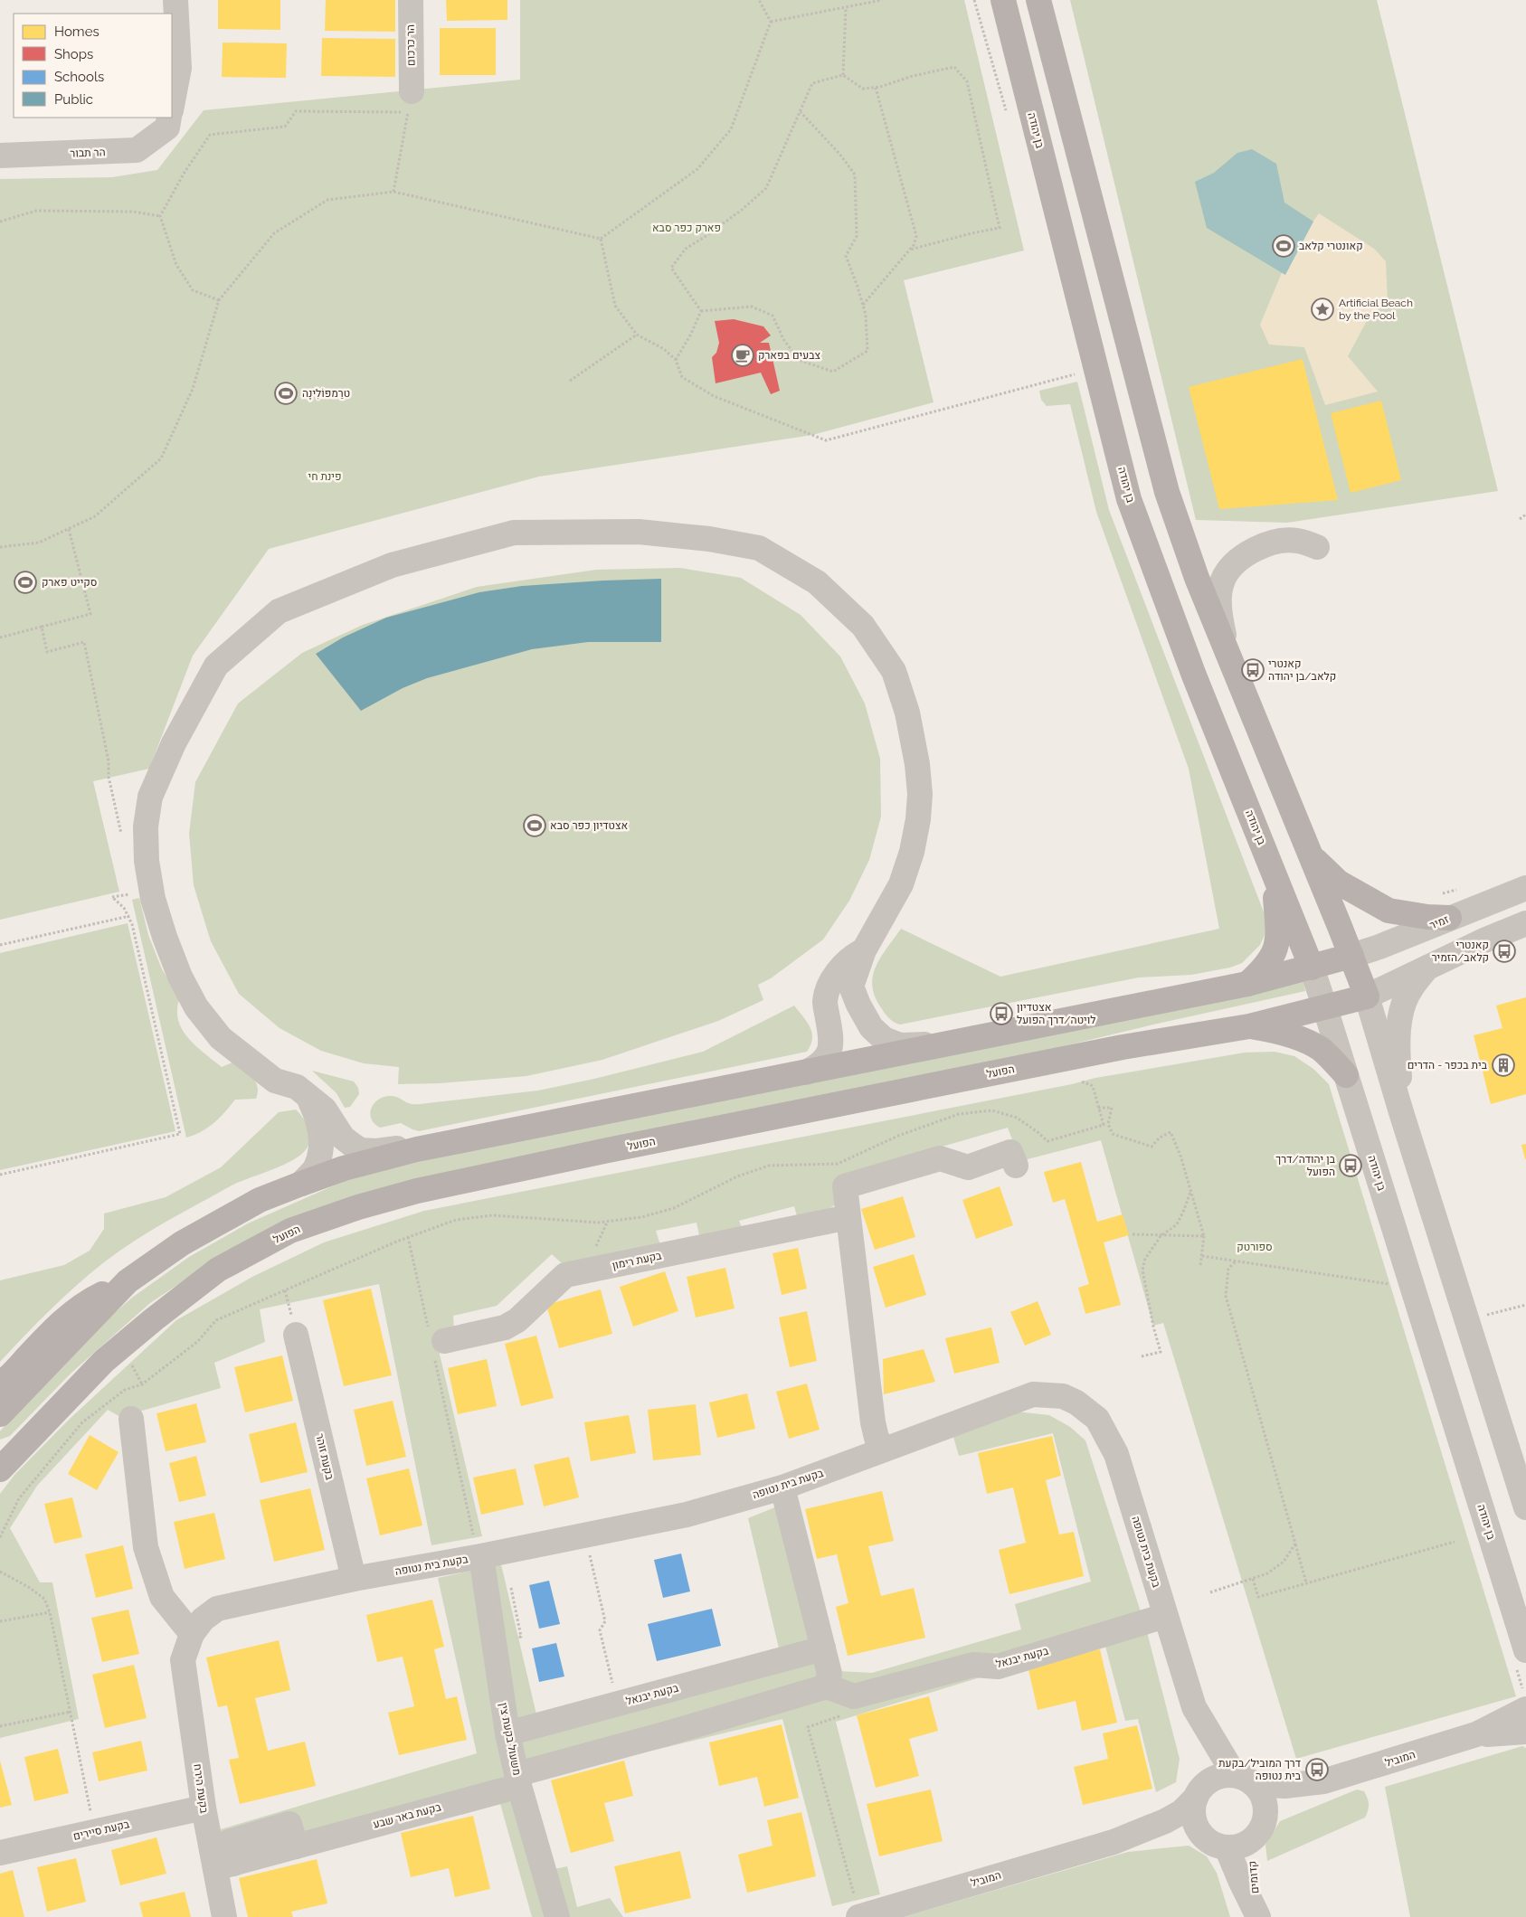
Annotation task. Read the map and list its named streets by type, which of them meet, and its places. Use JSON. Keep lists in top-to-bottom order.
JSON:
{
  "streets": {
    "main road": ["בן יהודה", "הפועל"],
    "street": [
      "הר כרכום",
      "הר תבור",
      "זמיר",
      "בקעת רימון",
      "בקעת זוהר",
      "בקעת בית נטופה",
      "בקעת יבנאל",
      "משעול בקעת צין",
      "המוביל",
      "בקעת הירח",
      "בקעת באר שבע",
      "בקעת סיירים",
      "קדומים"
    ]
  },
  "crossings": [
    ["בן יהודה", "הפועל"],
    ["בקעת זוהר", "בקעת בית נטופה"],
    ["בקעת בית נטופה", "בקעת יבנאל"],
    ["בקעת בית נטופה", "משעול בקעת צין"],
    ["בקעת בית נטופה", "המוביל"],
    ["בקעת בית נטופה", "בקעת הירח"],
    ["בקעת בית נטופה", "קדומים"],
    ["בקעת יבנאל", "משעול בקעת צין"],
    ["משעול בקעת צין", "בקעת באר שבע"],
    ["המוביל", "קדומים"],
    ["בקעת הירח", "בקעת באר שבע"],
    ["בקעת הירח", "בקעת סיירים"]
  ],
  "parks": ["פארק כפר סבא", "פינת חי", "ספורטק"],
  "places": {
    "sports": [
      "קאונטרי קלאב",
      "טרַמפּוֹלִינָה",
      "סקייט פארק",
      "אצטדיון כפר סבא"
    ],
    "place": ["Artificial Beach by the Pool"],
    "cafe": ["צבעים בפארק"],
    "bus stop": [
      "קאנטרי קלאב/בן יהודה",
      "קאנטרי קלאב/הזמיר",
      "אצטדיון לויטה/דרך הפועל",
      "בן יהודה/דרך הפועל",
      "דרך המוביל/בקעת בית נטופה"
    ],
    "building": ["בית בכפר - הדרים"]
  },
  "legend": [
    "Homes",
    "Shops",
    "Schools",
    "Public"
  ]
}
